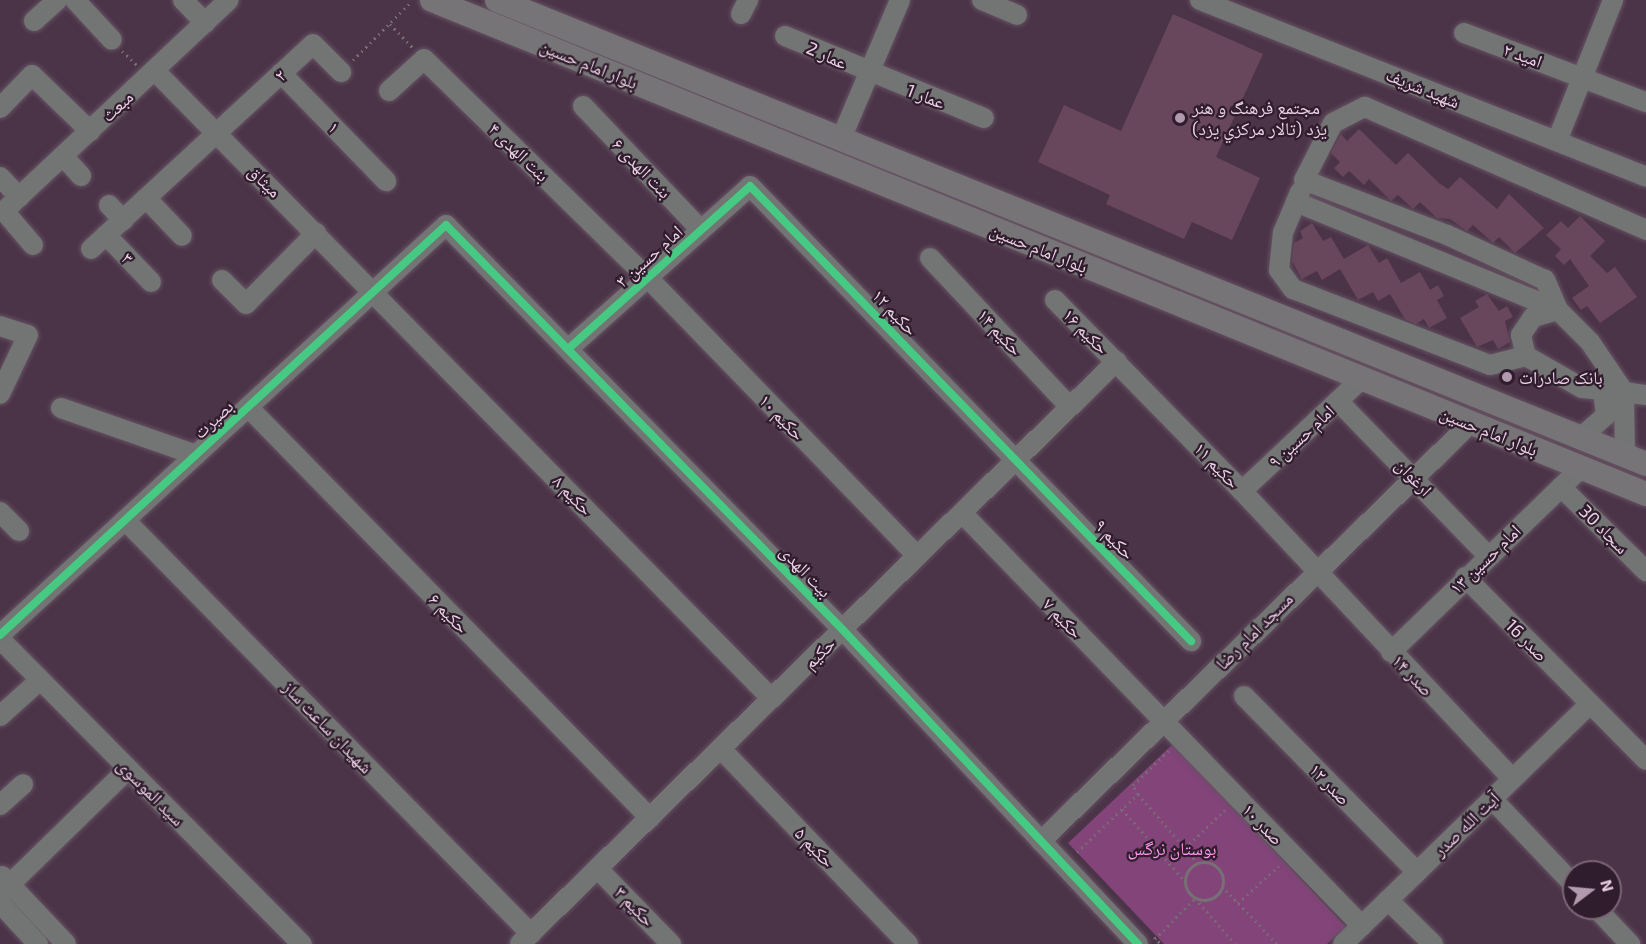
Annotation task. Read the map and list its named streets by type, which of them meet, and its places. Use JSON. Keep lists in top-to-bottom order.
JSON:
{
  "streets": {
    "main road": ["بلوار امام حسین"],
    "street": [
      "عمار 2",
      "امید ۲",
      "۲",
      "شهید شریف",
      "عمار 1",
      "مبعث",
      "۱",
      "بنت الهدی ۴",
      "بنت الهدی ۶",
      "میثاق",
      "امام حسین ۳",
      "۳",
      "حکیم ۱۲",
      "حکیم ۱۶",
      "حکیم ۱۴",
      "حکیم ۱۰",
      "بصیرت",
      "امام حسین ۹",
      "حکیم ۱۱",
      "ارغوان",
      "حکیم ۸",
      "سجاد 30",
      "حکیم ۹",
      "امام حسین ۱۳",
      "بیت الهدی",
      "حکیم ۶",
      "حکیم ۷",
      "مسجد امام رضا",
      "صدر 16",
      "حکیم",
      "صدر ۱۴",
      "شهیدان ساعت ساز",
      "صدر ۱۲",
      "سید الموسوی",
      "صدر ۱۰",
      "آیت الله صدر",
      "حکیم ۵",
      "حکیم ۳"
    ]
  },
  "crossings": [
    ["عمار 2", "عمار 1"],
    ["بلوار امام حسین", "امام حسین ۹"],
    ["بلوار امام حسین", "امام حسین ۱۳"],
    ["بلوار امام حسین", "مسجد امام رضا"],
    ["۲", "۱"],
    ["۲", "میثاق"],
    ["۲", "۳"],
    ["مبعث", "میثاق"],
    ["بنت الهدی ۴", "امام حسین ۳"],
    ["بنت الهدی ۴", "حکیم ۱۰"],
    ["بنت الهدی ۶", "امام حسین ۳"],
    ["میثاق", "بصیرت"],
    ["میثاق", "حکیم ۸"],
    ["امام حسین ۳", "حکیم ۱۲"],
    ["امام حسین ۳", "حکیم ۱۰"],
    ["امام حسین ۳", "بیت الهدی"],
    ["حکیم ۱۲", "حکیم ۹"],
    ["حکیم ۱۲", "حکیم"],
    ["حکیم ۱۶", "حکیم ۱۱"],
    ["حکیم ۱۶", "حکیم"],
    ["حکیم ۱۴", "حکیم"],
    ["حکیم ۱۰", "حکیم"],
    ["بصیرت", "حکیم ۸"],
    ["بصیرت", "بیت الهدی"],
    ["بصیرت", "حکیم ۶"],
    ["بصیرت", "شهیدان ساعت ساز"],
    ["بصیرت", "سید الموسوی"],
    ["امام حسین ۹", "حکیم ۱۱"],
    ["امام حسین ۹", "ارغوان"],
    ["حکیم ۱۱", "مسجد امام رضا"],
    ["حکیم ۱۱", "حکیم"],
    ["حکیم ۱۱", "صدر ۱۴"],
    ["ارغوان", "امام حسین ۱۳"],
    ["ارغوان", "مسجد امام رضا"],
    ["حکیم ۸", "حکیم"],
    ["سجاد 30", "امام حسین ۱۳"],
    ["حکیم ۹", "حکیم"],
    ["امام حسین ۱۳", "صدر 16"],
    ["امام حسین ۱۳", "صدر ۱۴"],
    ["بیت الهدی", "مسجد امام رضا"],
    ["بیت الهدی", "حکیم"],
    ["حکیم ۶", "حکیم"],
    ["حکیم ۷", "مسجد امام رضا"],
    ["حکیم ۷", "حکیم"],
    ["حکیم ۷", "صدر ۱۰"],
    ["مسجد امام رضا", "صدر ۱۴"],
    ["مسجد امام رضا", "صدر ۱۰"],
    ["صدر 16", "آیت الله صدر"],
    ["حکیم", "شهیدان ساعت ساز"],
    ["حکیم", "حکیم ۵"],
    ["حکیم", "حکیم ۳"],
    ["صدر ۱۴", "آیت الله صدر"],
    ["صدر ۱۲", "آیت الله صدر"],
    ["صدر ۱۰", "آیت الله صدر"]
  ],
  "parks": ["بوستان نرگس"],
  "places": ["مجتمع فرهنگ و هنر یزد (تالار مركزي یزد)", "بانک صادرات"],
  "north": "right"
}
